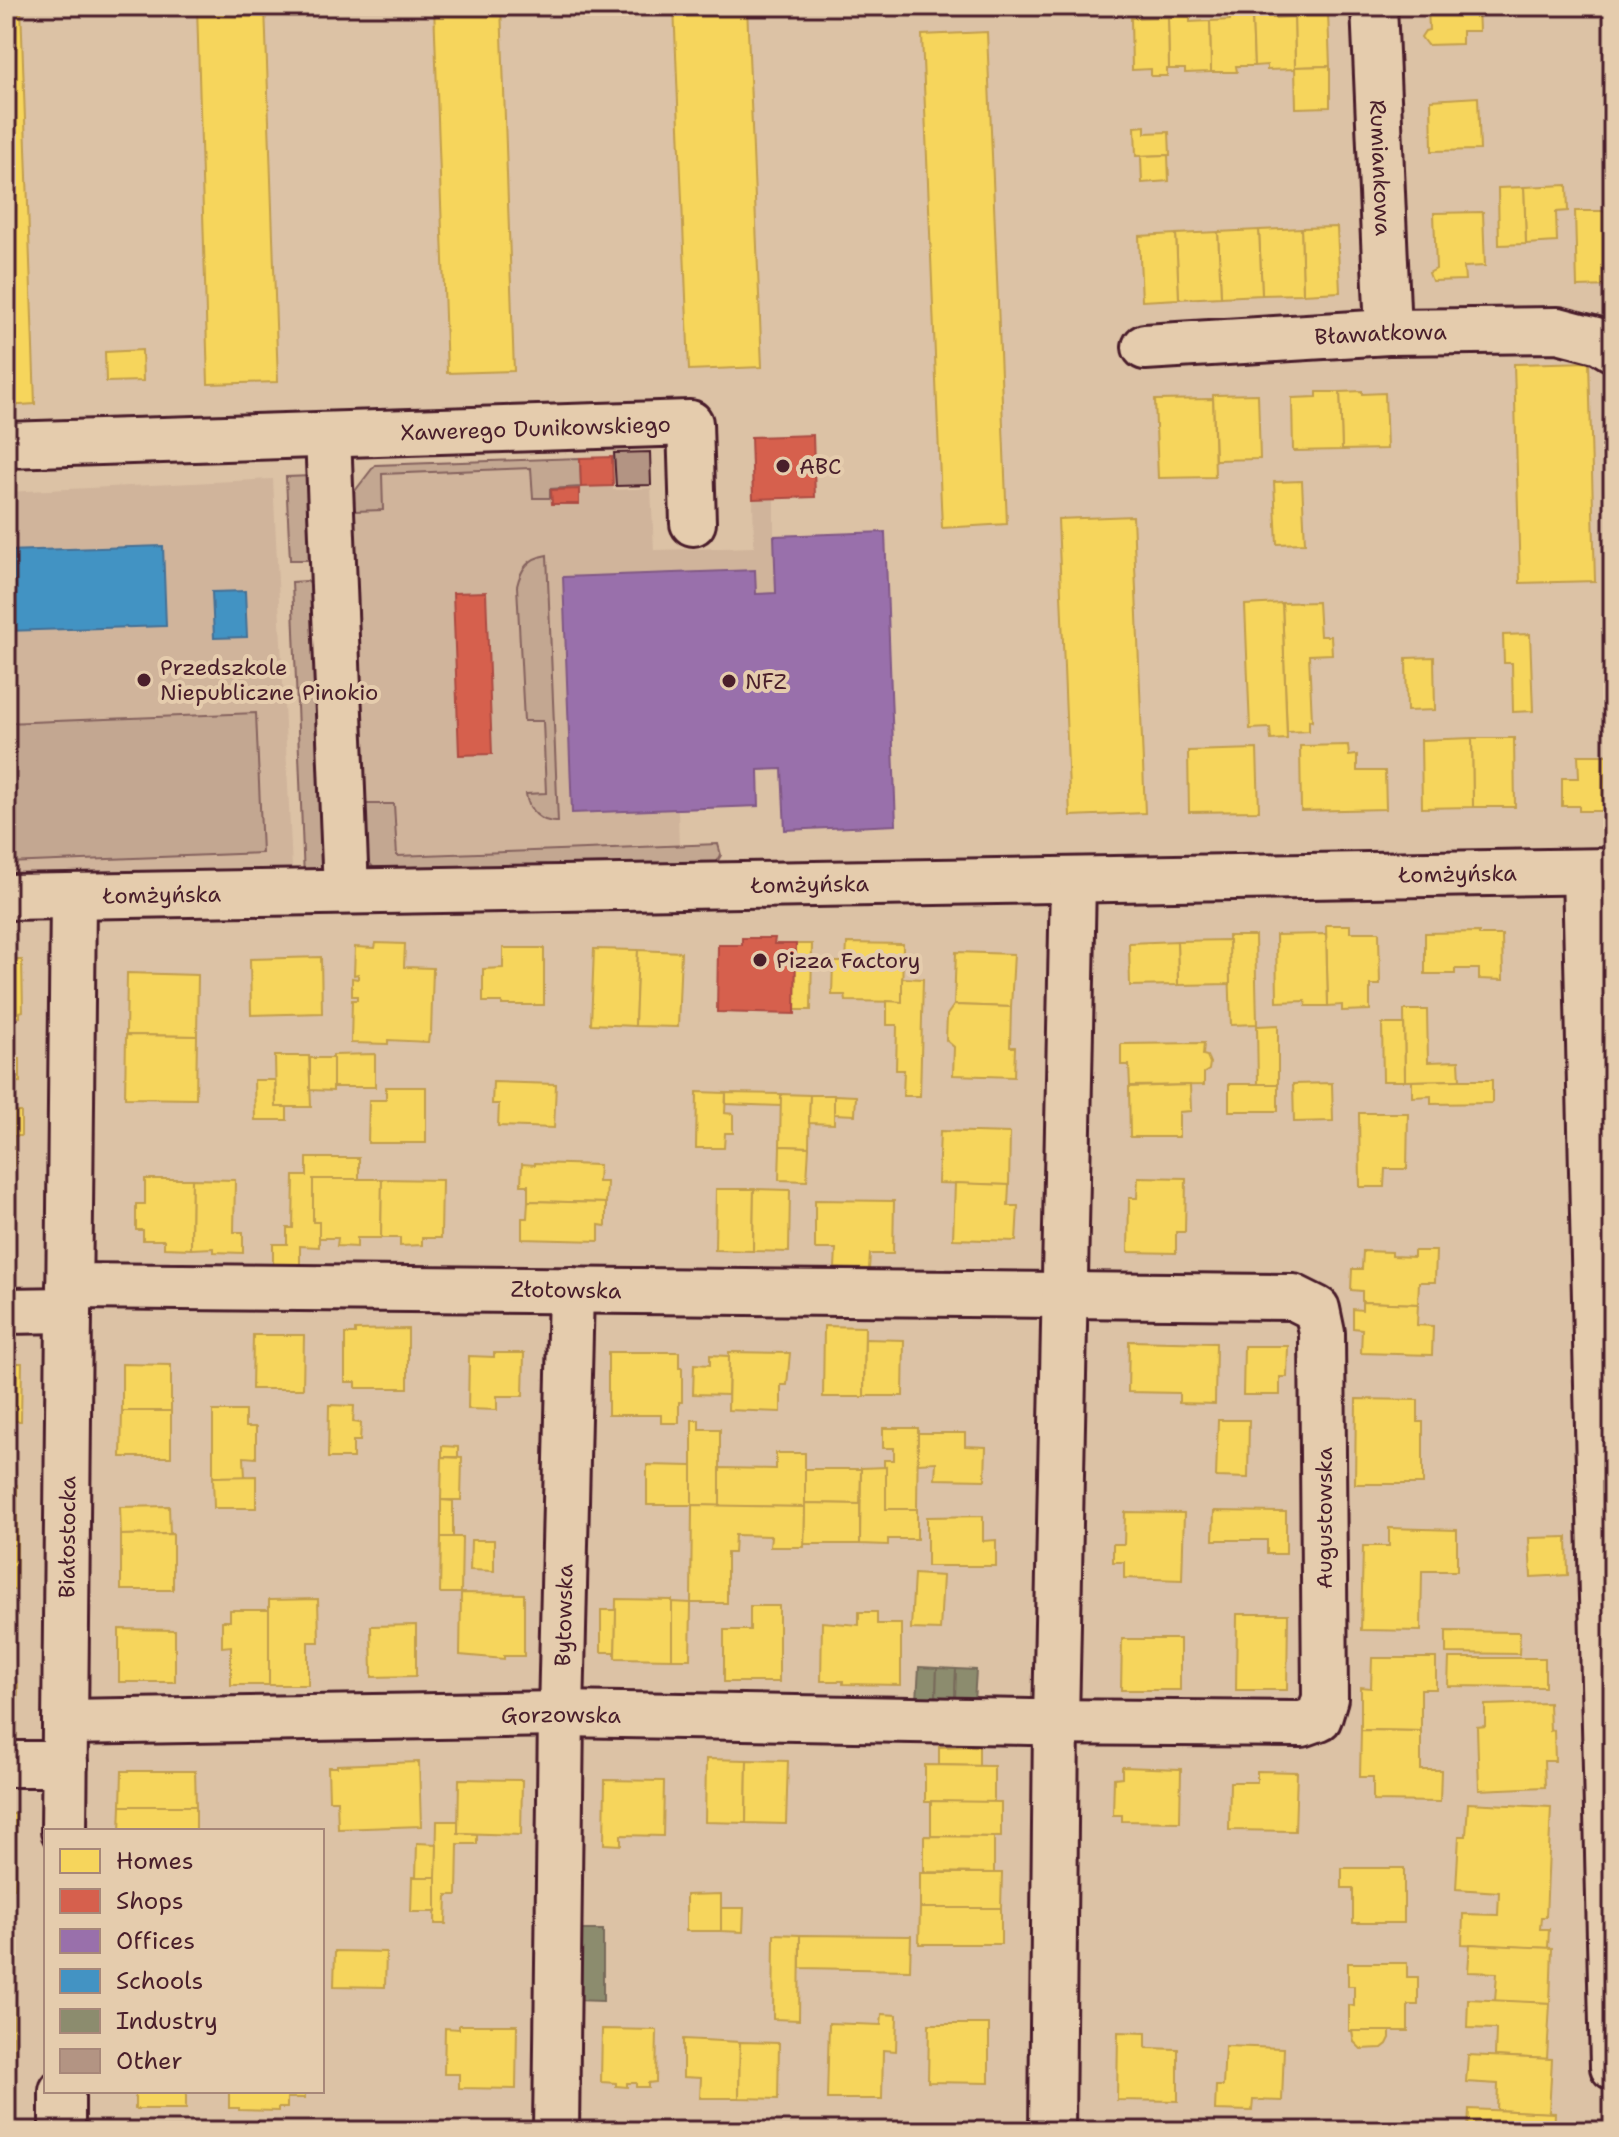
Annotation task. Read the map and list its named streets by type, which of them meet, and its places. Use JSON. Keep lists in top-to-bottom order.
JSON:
{
  "streets": {
    "street": [
      "Rumiankowa",
      "Bławatkowa",
      "Xawerego Dunikowskiego",
      "Łomżyńska",
      "Złotowska",
      "Augustowska",
      "Białostocka",
      "Bytowska",
      "Gorzowska"
    ]
  },
  "crossings": [
    ["Rumiankowa", "Bławatkowa"],
    ["Łomżyńska", "Białostocka"],
    ["Złotowska", "Augustowska"],
    ["Złotowska", "Białostocka"],
    ["Złotowska", "Bytowska"],
    ["Augustowska", "Gorzowska"],
    ["Białostocka", "Gorzowska"],
    ["Bytowska", "Gorzowska"]
  ],
  "places": [
    "ABC",
    "Przedszkole Niepubliczne Pinokio",
    "NFZ",
    "Pizza Factory"
  ],
  "legend": [
    "Homes",
    "Shops",
    "Offices",
    "Schools",
    "Industry",
    "Other"
  ]
}
